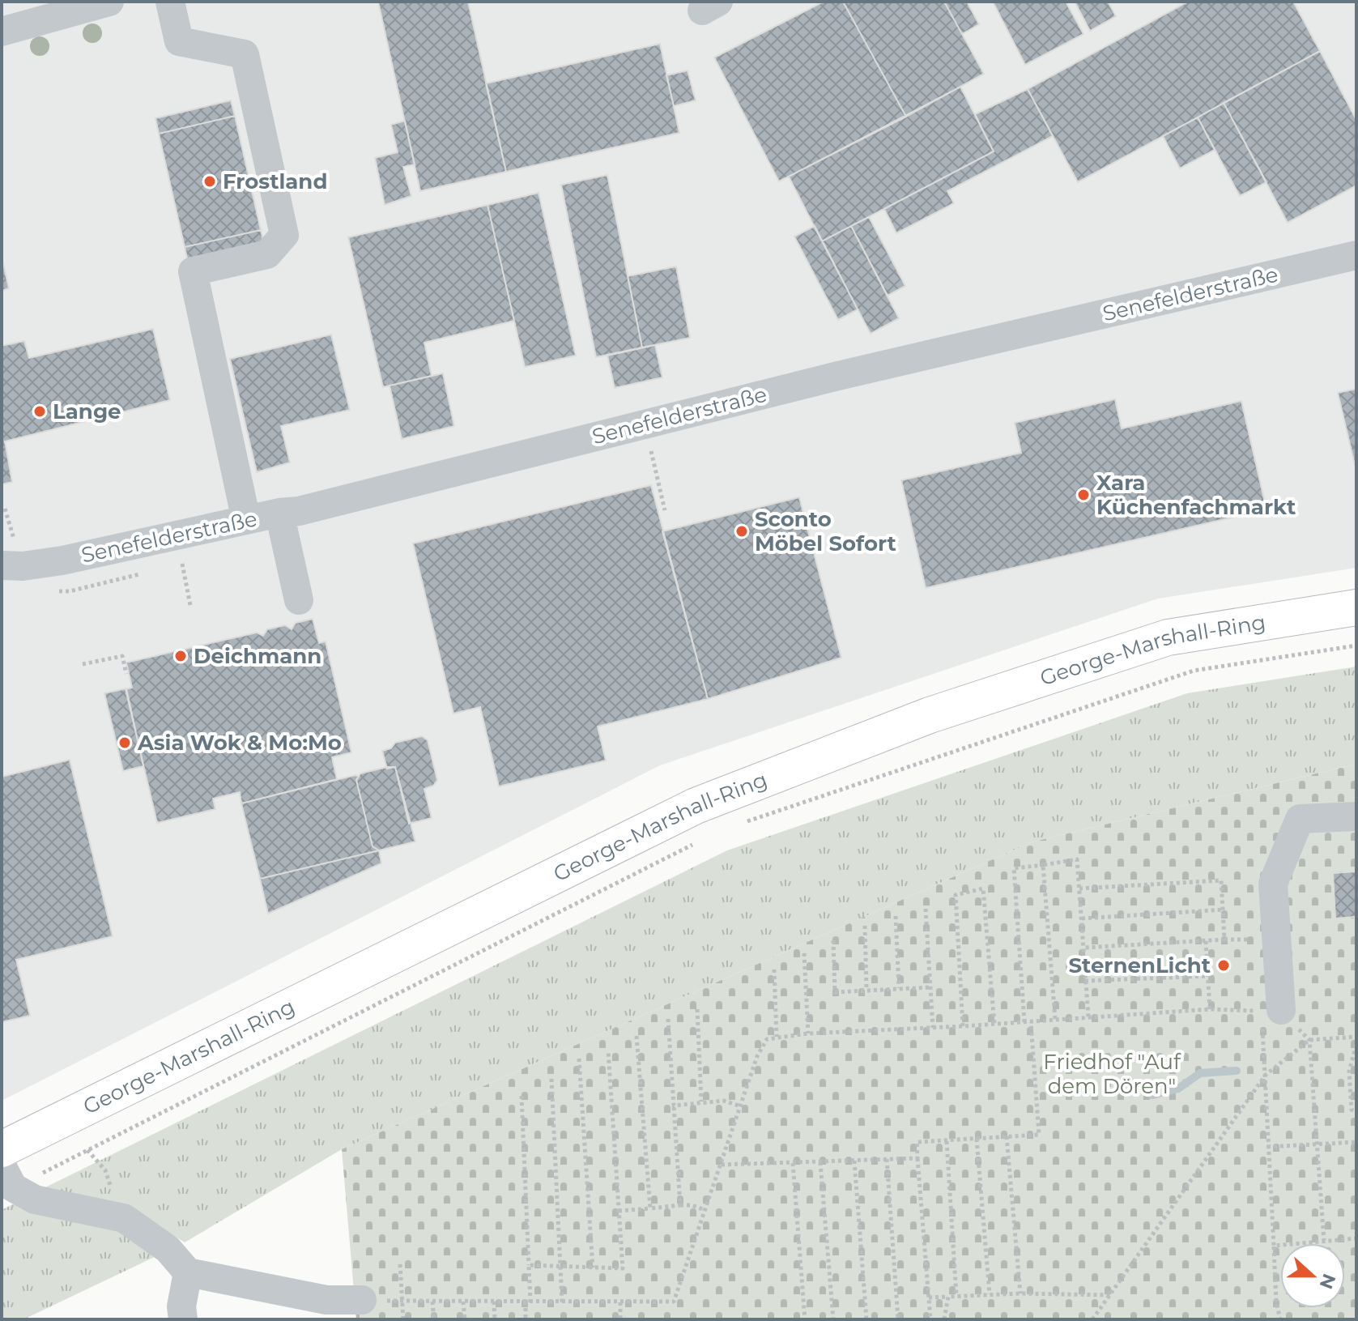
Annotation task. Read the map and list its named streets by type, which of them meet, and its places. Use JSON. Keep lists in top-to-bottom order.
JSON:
{
  "streets": {
    "main road": ["George-Marshall-Ring"],
    "street": ["Senefelderstraße"]
  },
  "parks": ["Friedhof \"Auf dem Dören\""],
  "places": [
    "Frostland",
    "Lange",
    "Xara Küchenfachmarkt",
    "Sconto Möbel Sofort",
    "Deichmann",
    "Asia Wok & Mo:Mo",
    "SternenLicht"
  ],
  "north": "right"
}
